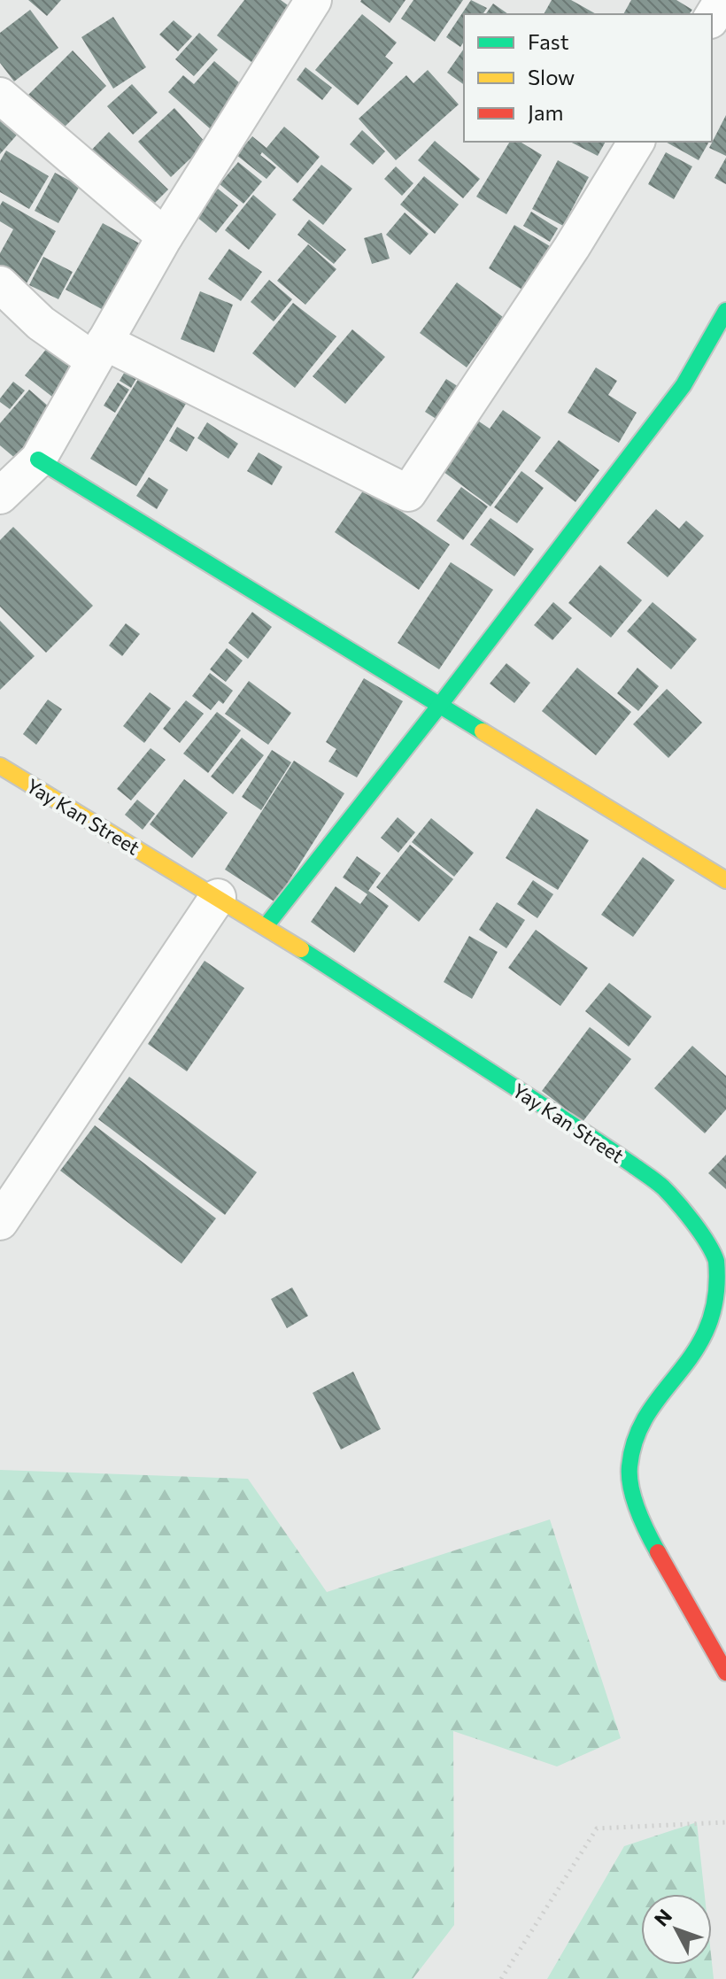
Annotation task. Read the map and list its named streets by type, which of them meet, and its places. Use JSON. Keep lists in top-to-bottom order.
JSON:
{
  "streets": {
    "street": ["Yay Kan Street"]
  },
  "legend": ["Fast", "Slow", "Jam"],
  "north": "top left"
}
